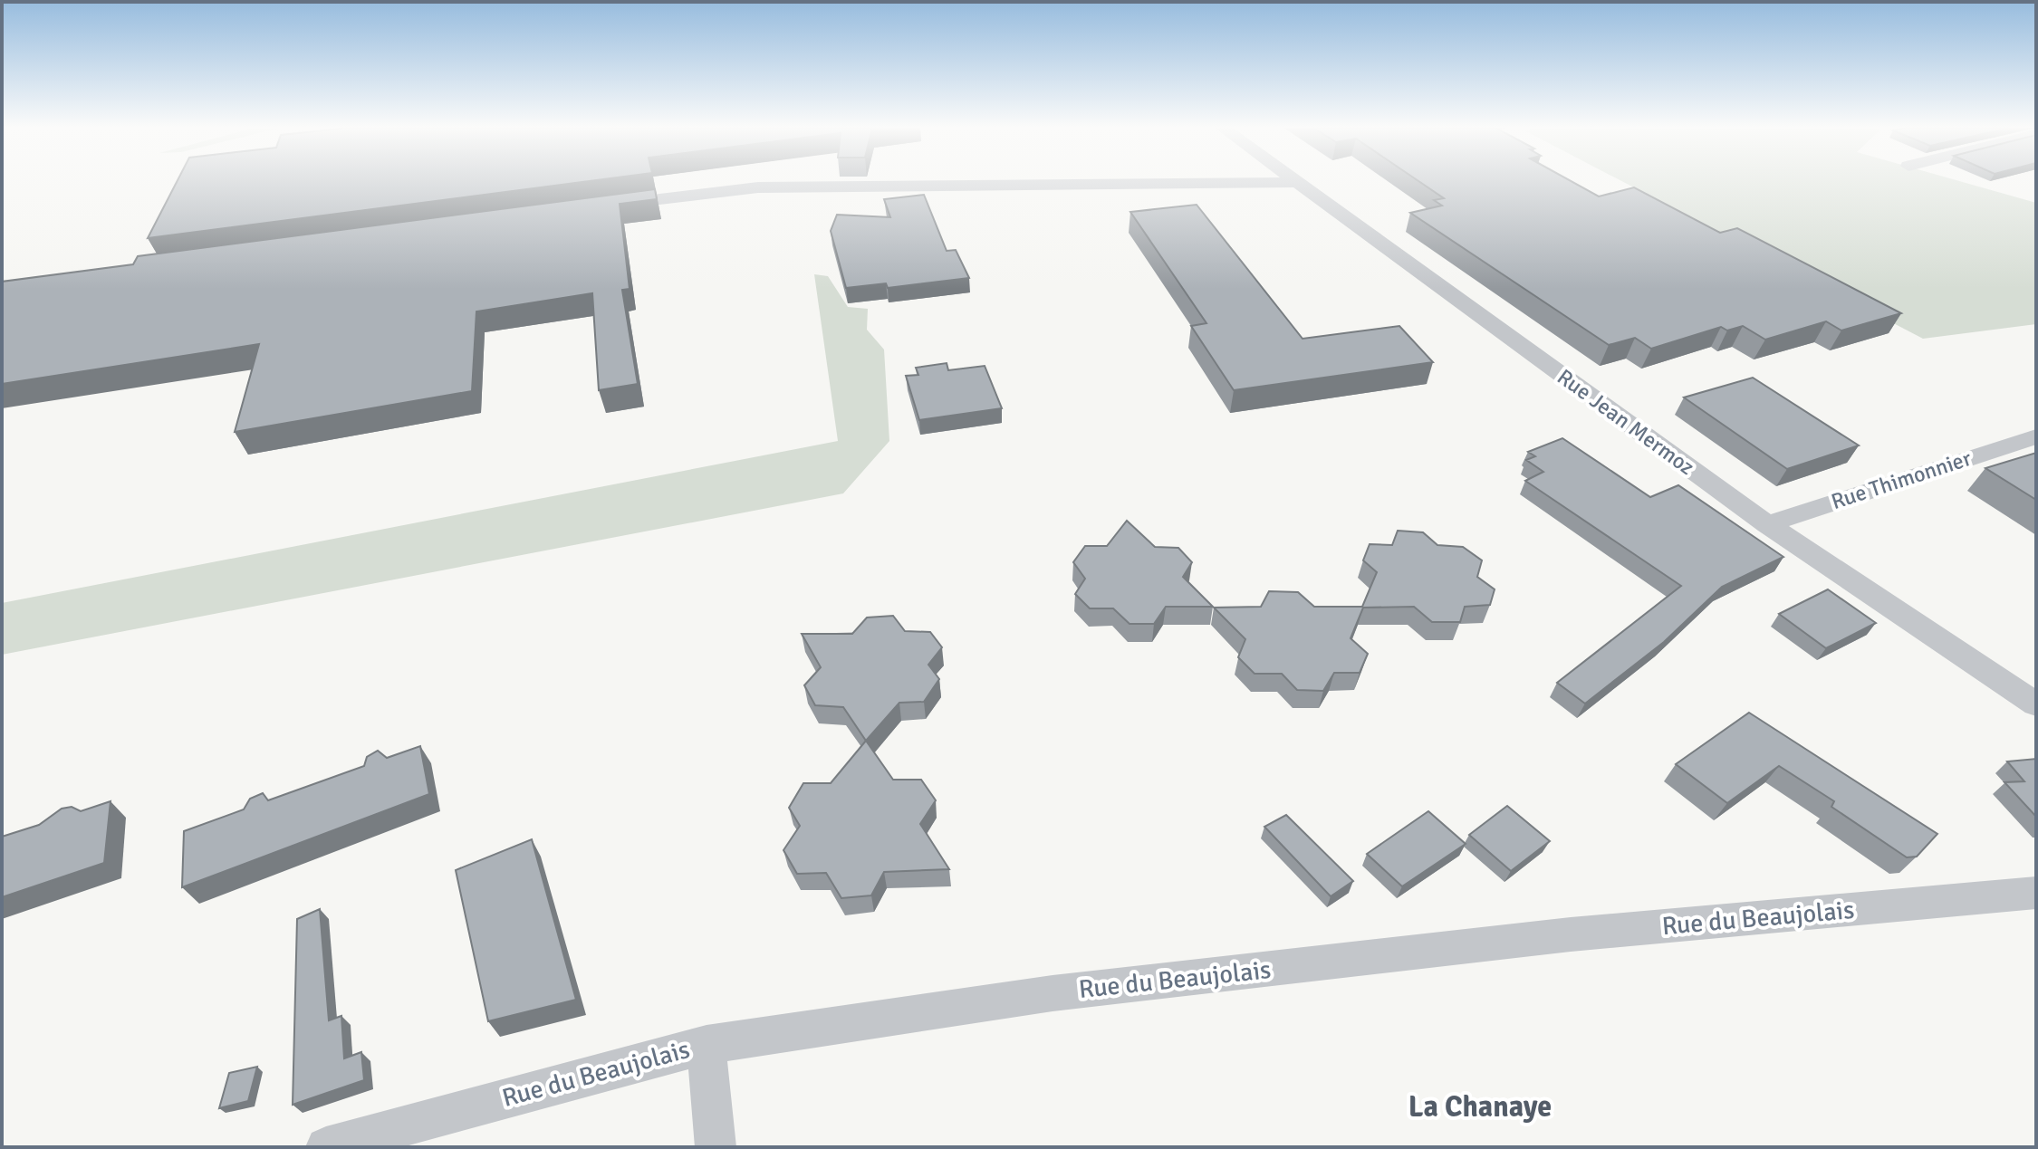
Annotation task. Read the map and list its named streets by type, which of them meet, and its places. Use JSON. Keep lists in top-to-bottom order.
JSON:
{
  "streets": {
    "street": ["Rue Jean Mermoz", "Rue Thimonnier", "Rue du Beaujolais"]
  },
  "crossings": [
    ["Rue Jean Mermoz", "Rue Thimonnier"]
  ],
  "districts": ["La Chanaye"]
}
